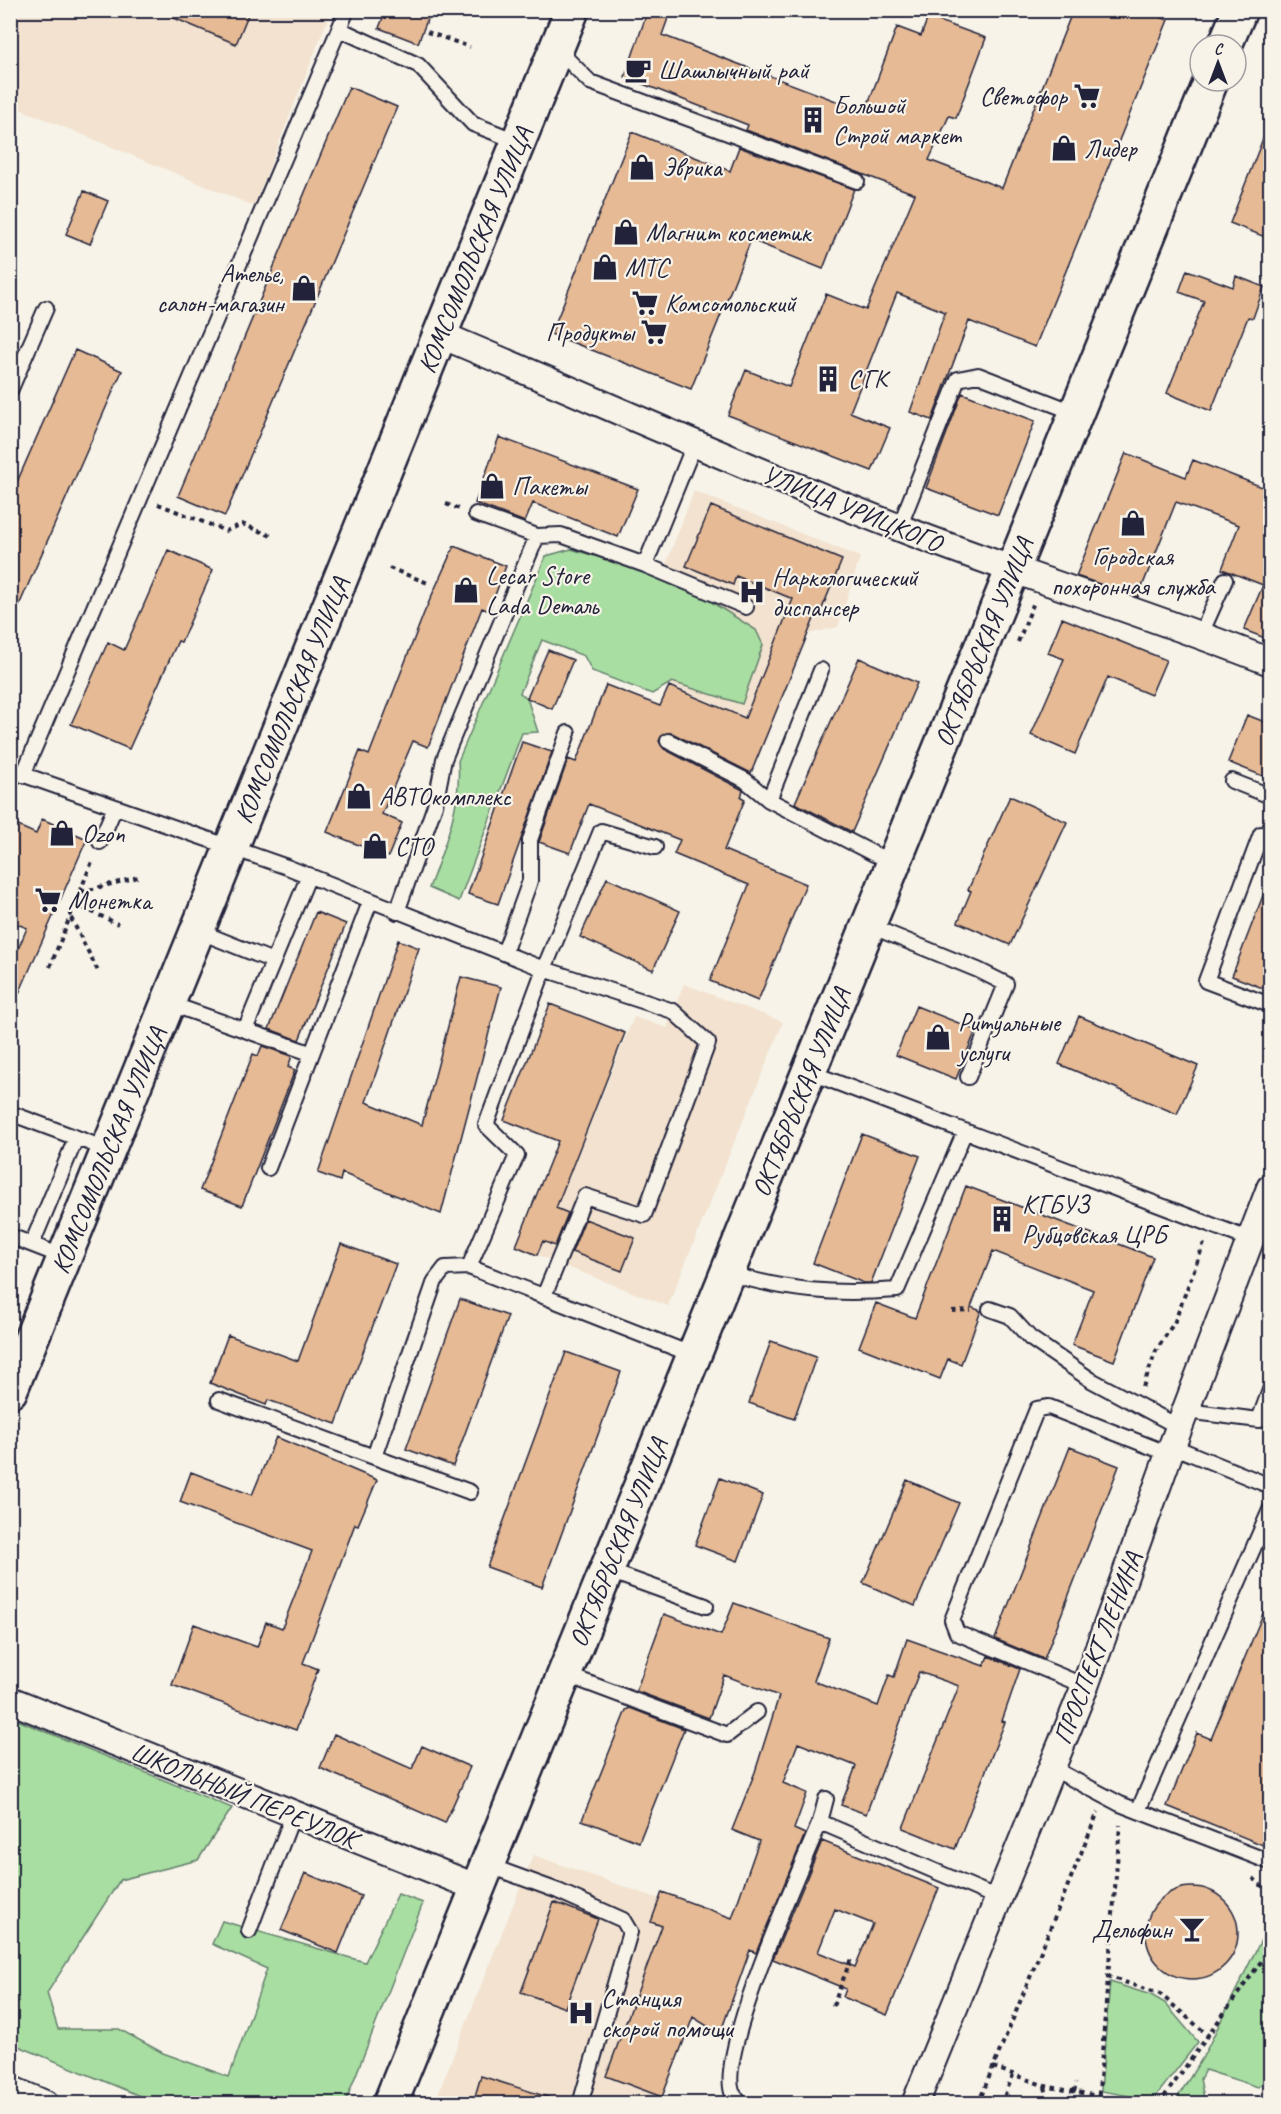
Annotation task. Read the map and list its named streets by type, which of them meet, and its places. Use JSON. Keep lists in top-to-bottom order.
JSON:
{
  "streets": {
    "main road": ["КОМСОМОЛЬСКАЯ УЛИЦА", "ОКТЯБРЬСКАЯ УЛИЦА"],
    "street": ["УЛИЦА УРИЦКОГО", "ПРОСПЕКТ ЛЕНИНА", "ШКОЛЬНЫЙ ПЕРЕУЛОК"]
  },
  "crossings": [
    ["КОМСОМОЛЬСКАЯ УЛИЦА", "УЛИЦА УРИЦКОГО"],
    ["УЛИЦА УРИЦКОГО", "ОКТЯБРЬСКАЯ УЛИЦА"],
    ["ОКТЯБРЬСКАЯ УЛИЦА", "ШКОЛЬНЫЙ ПЕРЕУЛОК"]
  ],
  "places": {
    "cafe": ["Шашлычный рай"],
    "supermarket": [
      "Светофор",
      "Комсомольский",
      "Продукты",
      "Монетка"
    ],
    "building": ["Большой Строй маркет", "СГК", "КГБУЗ Рубцовская ЦРБ"],
    "shop": [
      "Лидер",
      "Эврика",
      "Магнит косметик",
      "МТС",
      "Ателье, салон-магазин",
      "Пакеты",
      "Городская похоронная служба",
      "Lecar Store Lada Dеталь",
      "АВТОкомплекс",
      "Ozon",
      "СТО",
      "Ритуальные услуги"
    ],
    "hospital": ["Наркологический диспансер", "Станция скорой помощи"],
    "bar": ["Дельфин"]
  },
  "north": "top"
}
